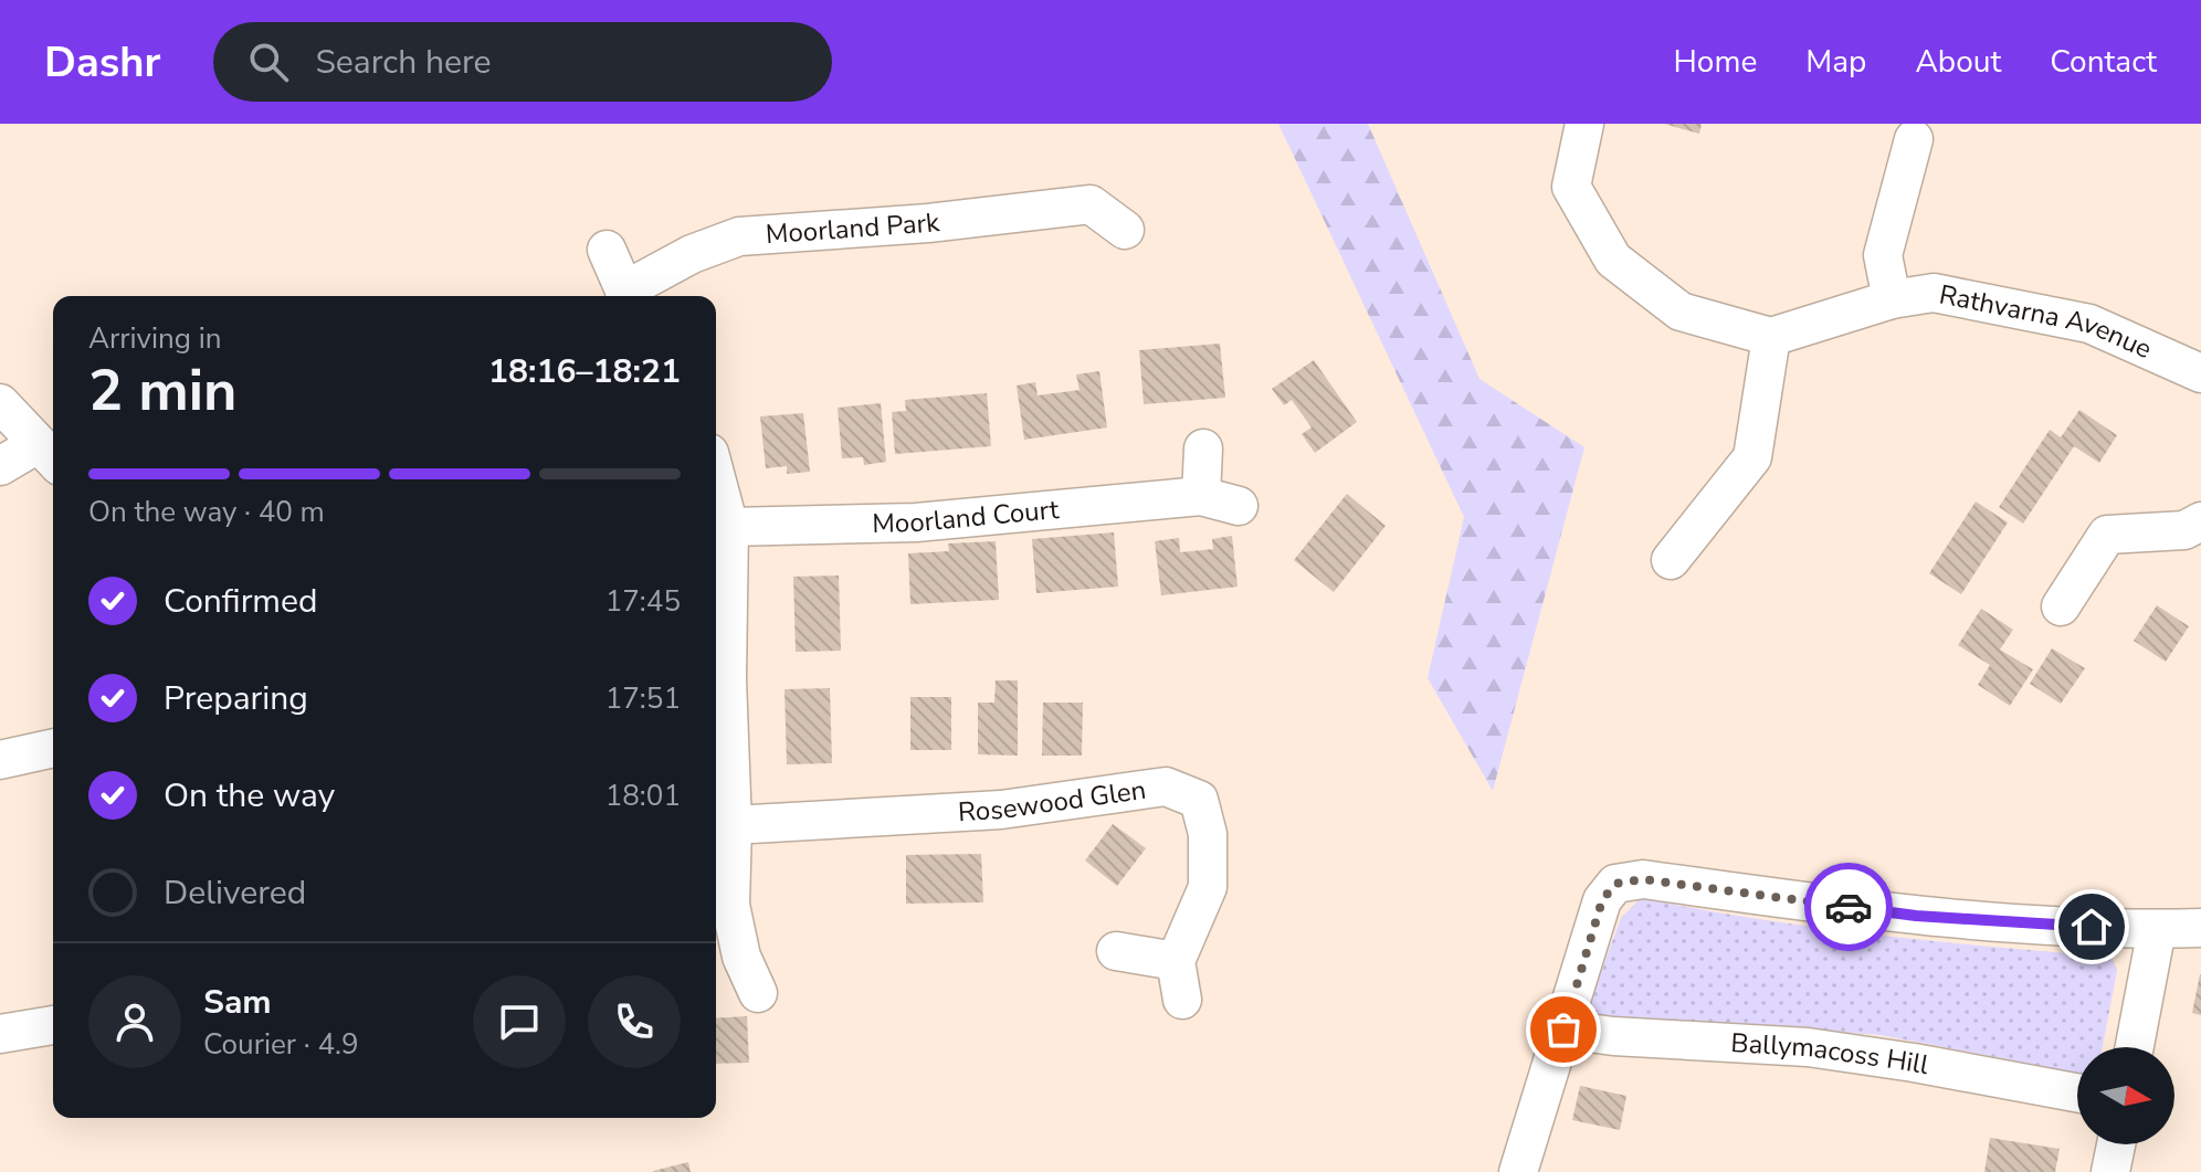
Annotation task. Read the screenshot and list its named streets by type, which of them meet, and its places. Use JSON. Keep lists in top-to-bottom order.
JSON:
{
  "streets": {
    "street": [
      "Moorland Park",
      "Rathvarna Avenue",
      "Moorland Court",
      "Rosewood Glen",
      "Ballymacoss Hill"
    ]
  },
  "north": "right",
  "page": {
    "header": "Dashr",
    "search": "Search here",
    "nav": [
      "Home",
      "Map",
      "About",
      "Contact"
    ],
    "heading": ["2 min", "Arriving in", "18:16–18:21"],
    "panel": ["Sam", "Courier · 4.9"],
    "bar": "On the way · 40 m",
    "list": [
      ["Confirmed", "17:45"],
      ["Preparing", "17:51"],
      ["On the way", "18:01"],
      "Delivered"
    ]
  }
}
